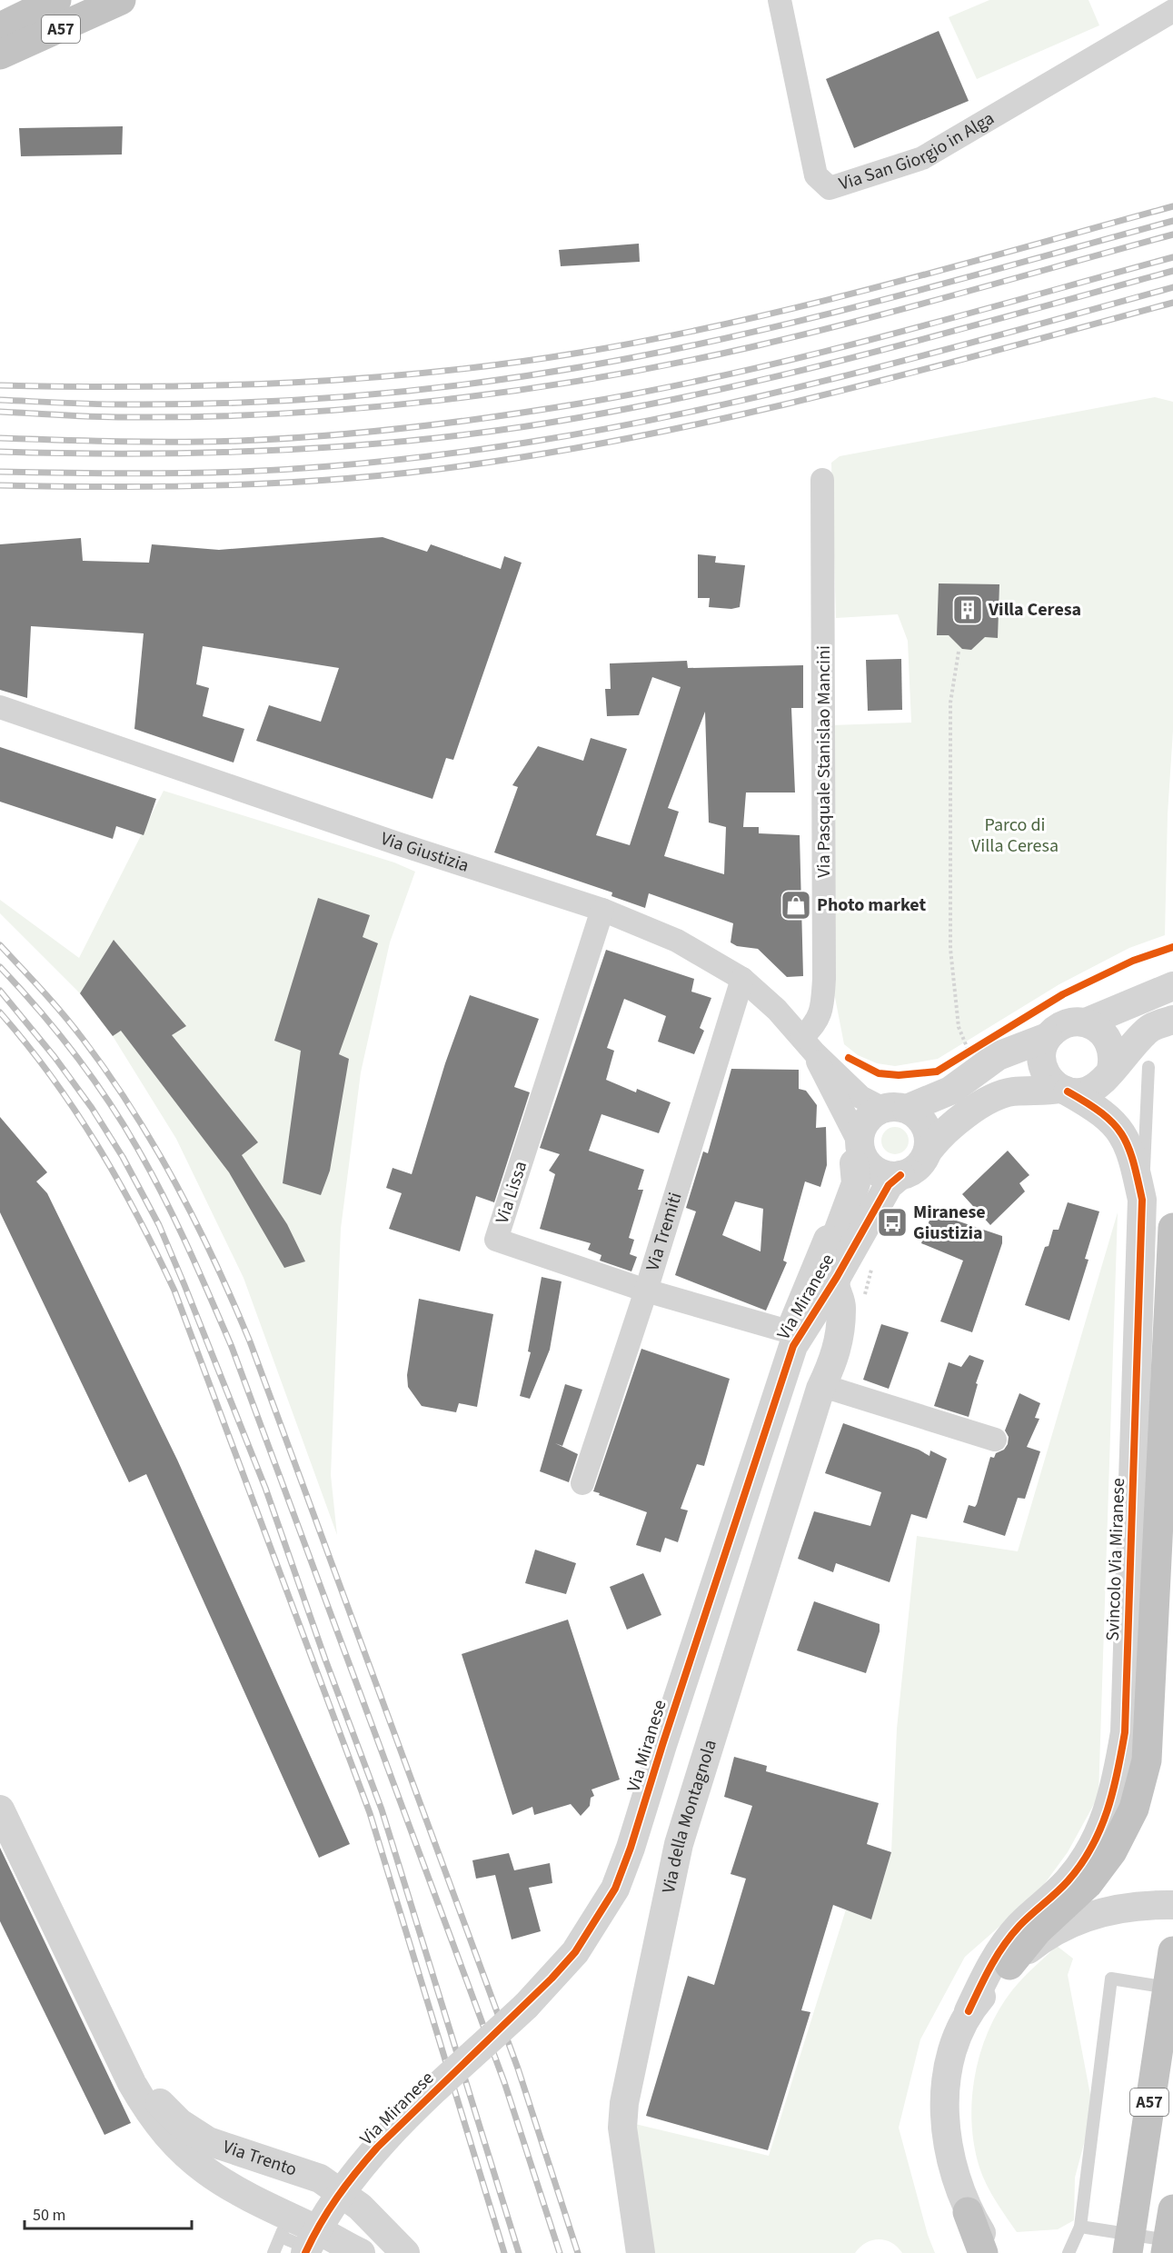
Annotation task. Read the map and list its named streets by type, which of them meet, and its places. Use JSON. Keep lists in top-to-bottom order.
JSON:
{
  "streets": {
    "highway": ["A57"],
    "street": [
      "Via San Giorgio in Alga",
      "Via Pasquale Stanislao Mancini",
      "Via Giustizia",
      "Via Lissa",
      "Via Tremiti",
      "Via Miranese",
      "Svincolo Via Miranese",
      "Via della Montagnola",
      "Via Trento"
    ]
  },
  "crossings": [
    ["Via Pasquale Stanislao Mancini", "Via Giustizia"],
    ["Via Giustizia", "Via Lissa"],
    ["Via Giustizia", "Via Tremiti"],
    ["Via Giustizia", "Via Miranese"],
    ["Via Lissa", "Via Tremiti"],
    ["Via Lissa", "Via Miranese"]
  ],
  "parks": ["Parco di Villa Ceresa"],
  "places": {
    "building": ["Villa Ceresa"],
    "shop": ["Photo market"],
    "bus stop": ["Miranese Giustizia"]
  },
  "scale_bar": "50 m"
}
